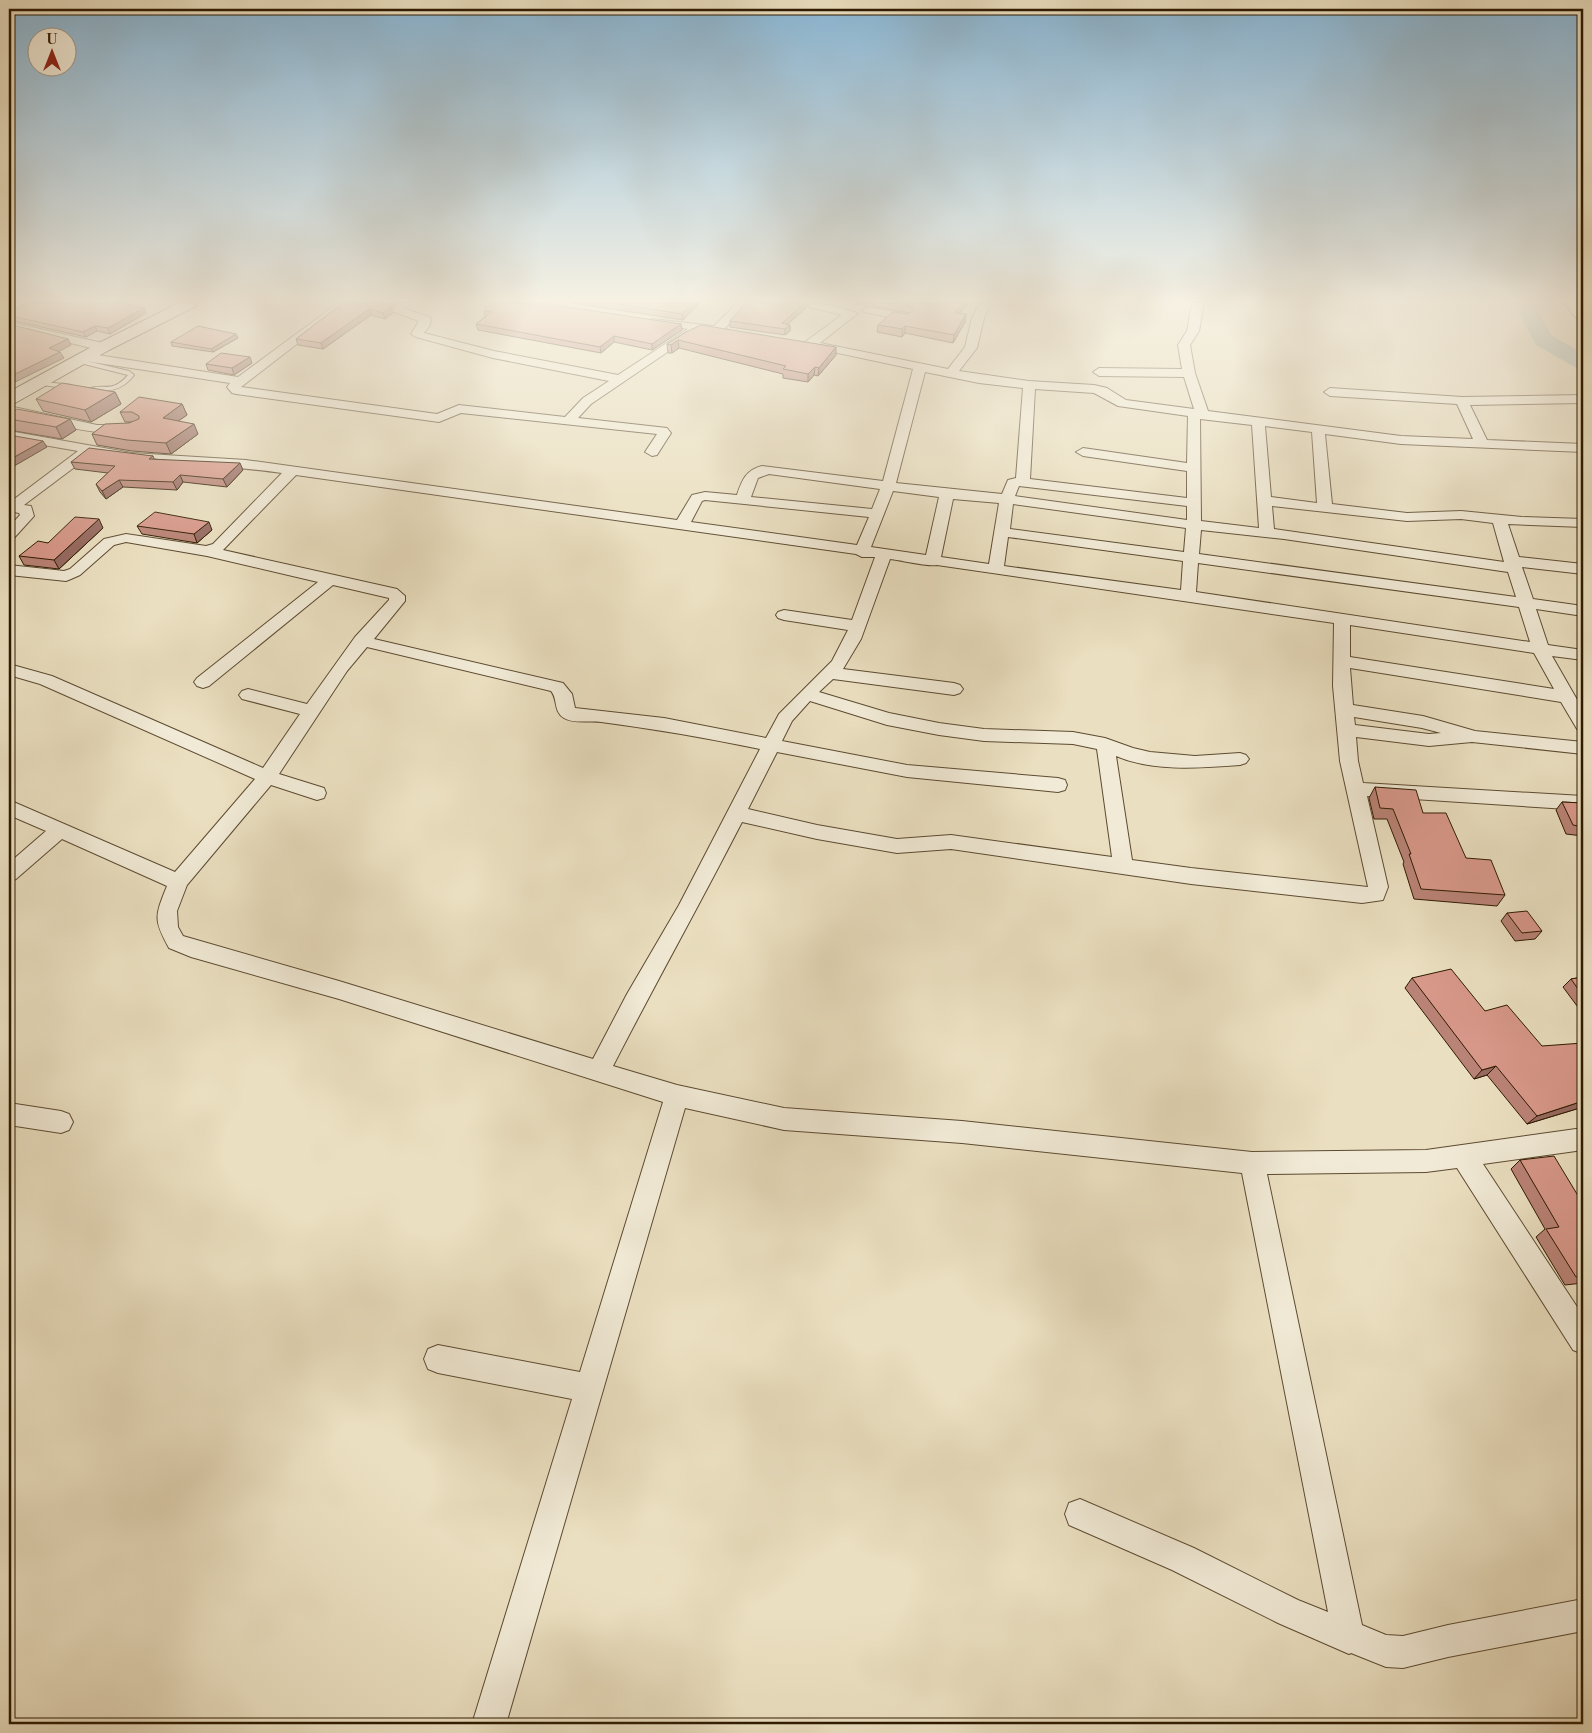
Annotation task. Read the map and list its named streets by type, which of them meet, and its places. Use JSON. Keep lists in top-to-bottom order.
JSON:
{
  "north": "top"
}
